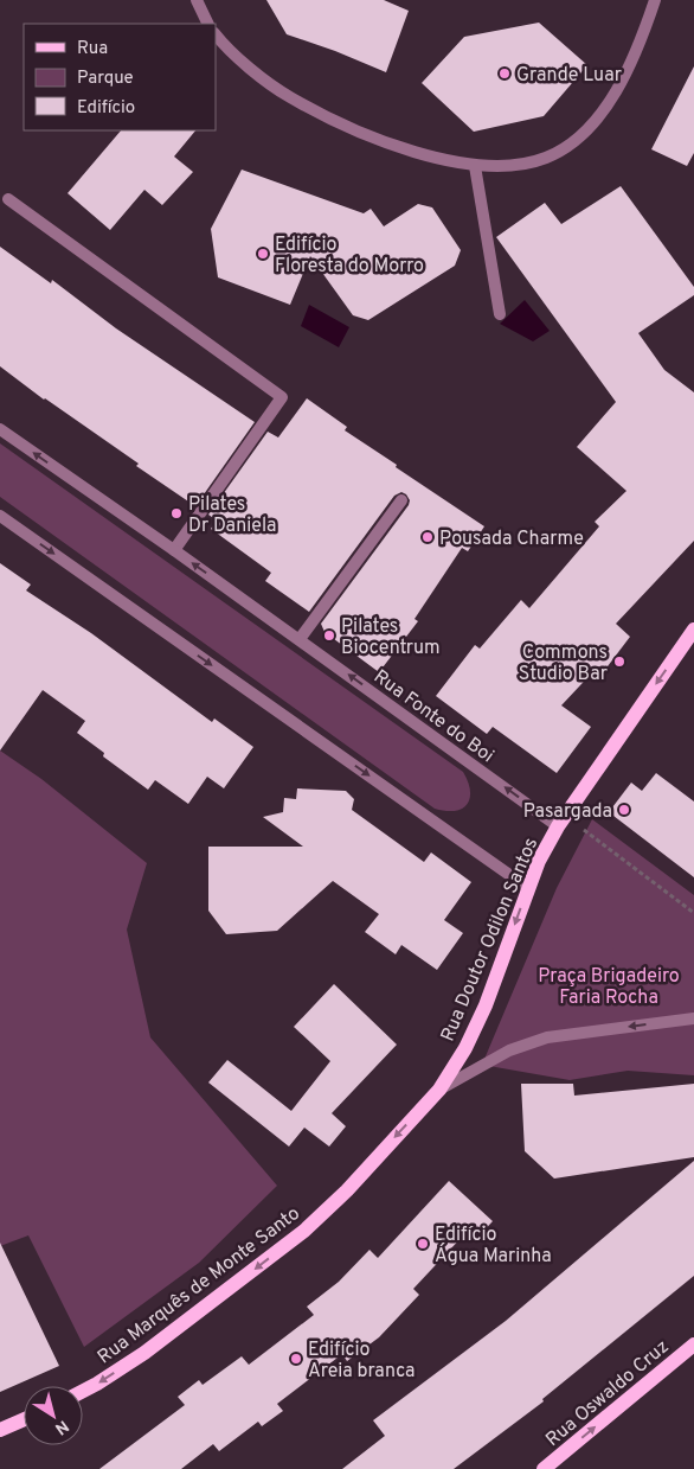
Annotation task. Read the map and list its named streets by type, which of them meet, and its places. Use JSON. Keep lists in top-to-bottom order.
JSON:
{
  "streets": {
    "main road": ["Rua Doutor Odilon Santos", "Rua Marquês de Monte Santo", "Rua Oswaldo Cruz"],
    "street": ["Rua Fonte do Boi"]
  },
  "crossings": [
    ["Rua Fonte do Boi", "Rua Doutor Odilon Santos"],
    ["Rua Doutor Odilon Santos", "Rua Marquês de Monte Santo"]
  ],
  "one_way": ["Rua Doutor Odilon Santos", "Rua Marquês de Monte Santo", "Rua Oswaldo Cruz"],
  "parks": ["Praça Brigadeiro Faria Rocha"],
  "places": [
    "Grande Luar",
    "Edifício Floresta do Morro",
    "Pilates Dr Daniela",
    "Pousada Charme",
    "Pilates Biocentrum",
    "Commons Studio Bar",
    "Pasargada",
    "Edifício Água Marinha",
    "Edifício Areia branca"
  ],
  "legend": ["Rua", "Parque", "Edifício"],
  "north": "bottom right"
}
